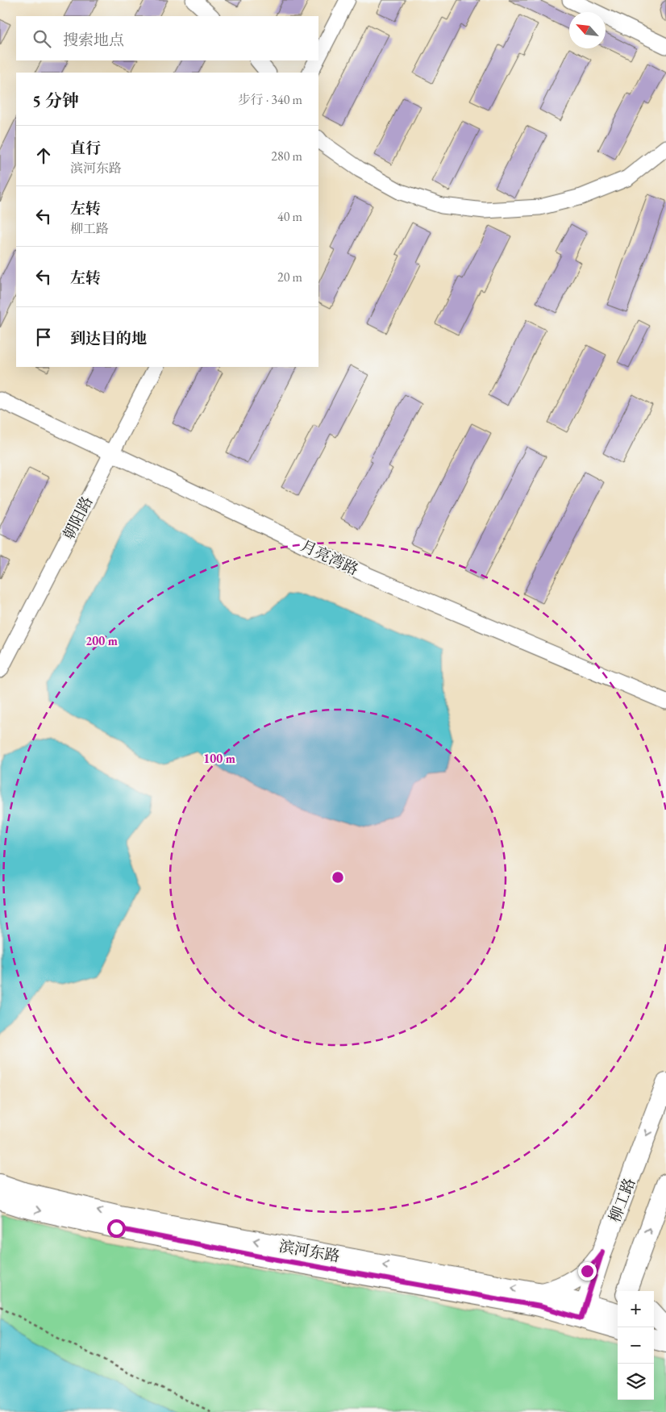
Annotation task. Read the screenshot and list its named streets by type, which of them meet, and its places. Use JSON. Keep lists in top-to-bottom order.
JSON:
{
  "streets": {
    "main road": ["柳工路", "滨河东路"],
    "street": ["朝阳路", "月亮湾路"]
  },
  "crossings": [
    ["朝阳路", "月亮湾路"],
    ["柳工路", "滨河东路"]
  ],
  "north": "top left",
  "page": {
    "search": "搜索地点",
    "heading": ["5 分钟", "步行 · 340 m"],
    "list": [
      ["直行", "滨河东路", "280 m"],
      ["左转", "柳工路", "40 m"],
      ["左转", "20 m"],
      "到达目的地"
    ],
    "map_buttons": ["+", "−"]
  },
  "rings": ["200 m", "100 m"]
}
